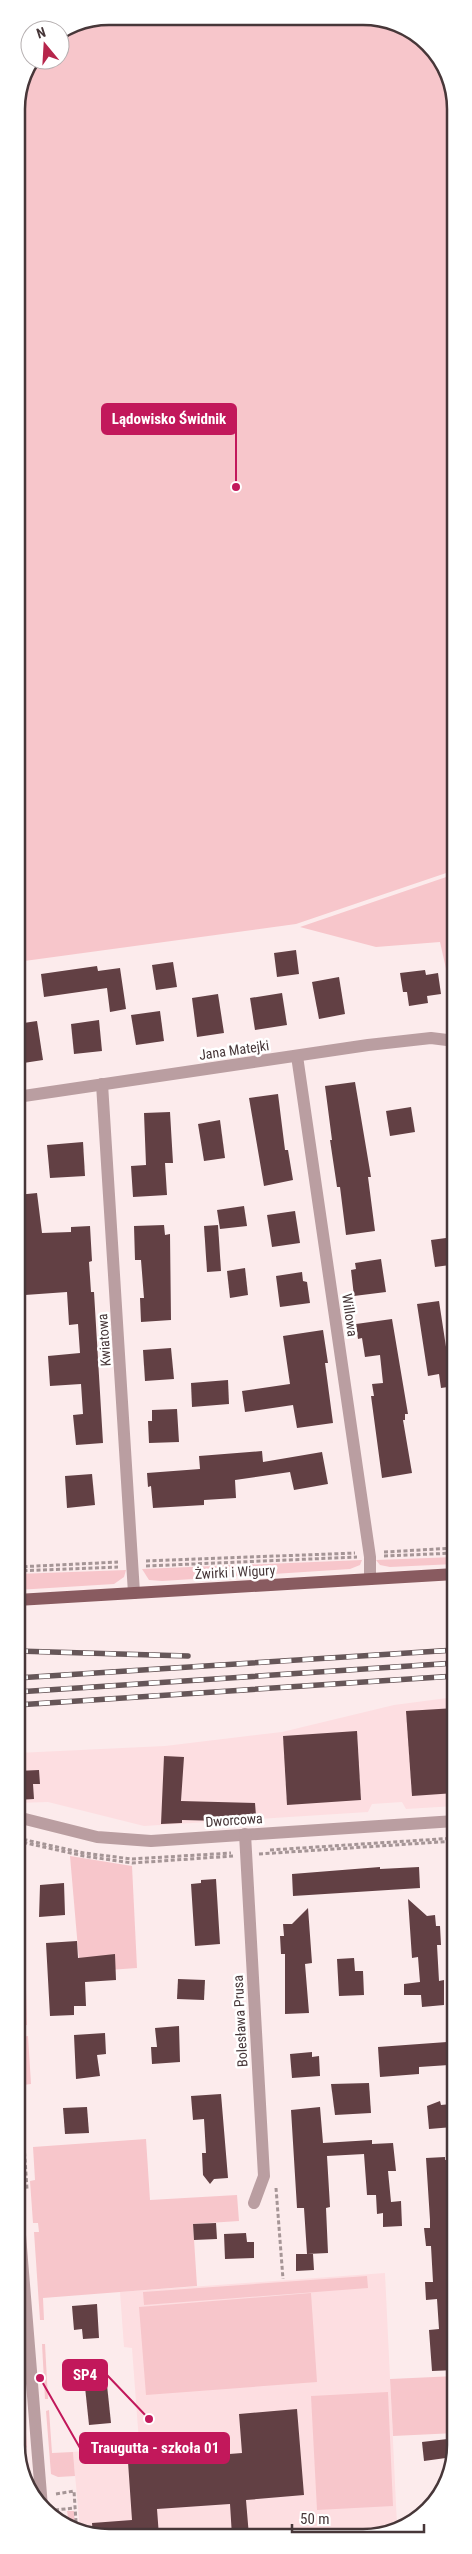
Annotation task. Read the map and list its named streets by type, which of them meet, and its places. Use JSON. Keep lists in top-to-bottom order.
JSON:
{
  "streets": {
    "main road": ["Żwirki i Wigury"],
    "street": [
      "Jana Matejki",
      "Willowa",
      "Kwiatowa",
      "Dworcowa",
      "Bolesława Prusa"
    ]
  },
  "crossings": [
    ["Jana Matejki", "Willowa"],
    ["Jana Matejki", "Kwiatowa"],
    ["Willowa", "Żwirki i Wigury"],
    ["Kwiatowa", "Żwirki i Wigury"],
    ["Dworcowa", "Bolesława Prusa"]
  ],
  "places": ["Lądowisko Świdnik", "Traugutta - szkoła 01", "SP4"],
  "scale_bar": "50 m",
  "north": "top"
}
